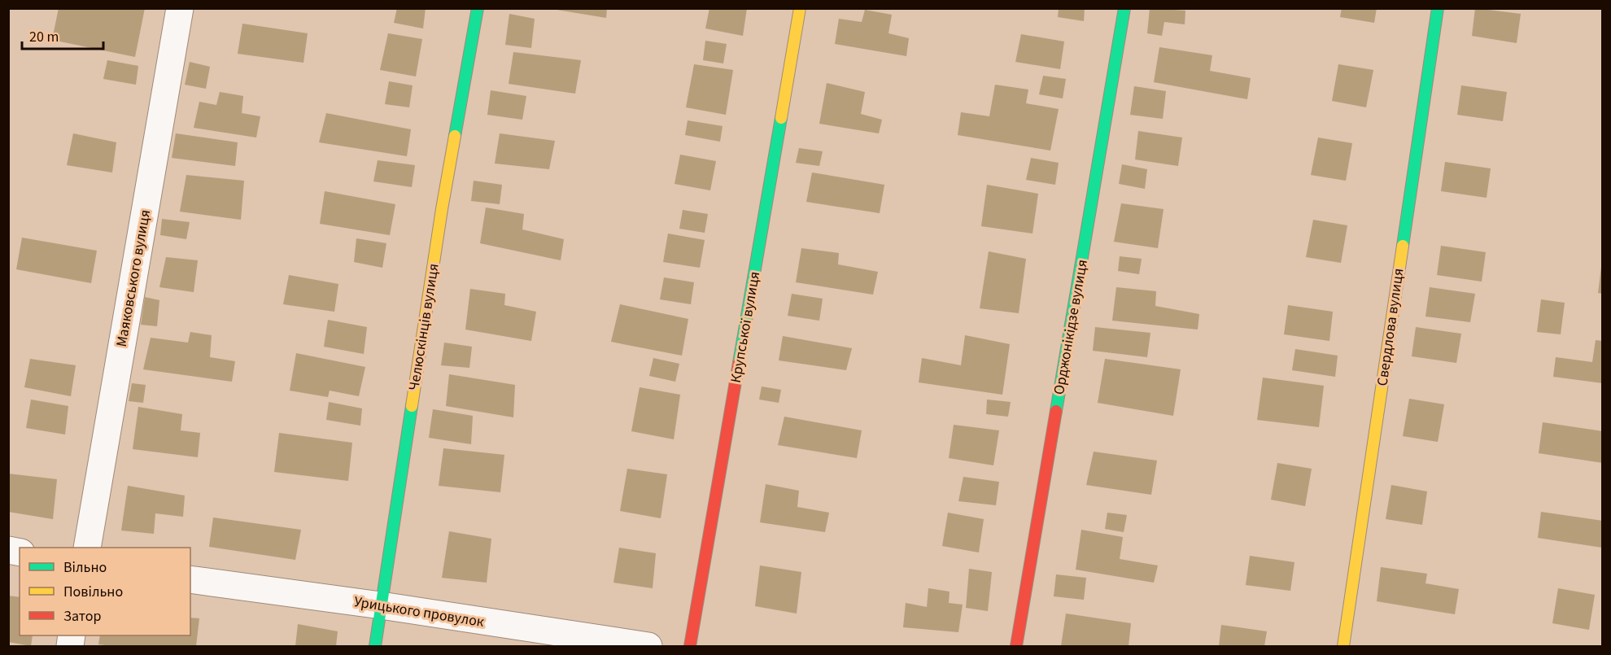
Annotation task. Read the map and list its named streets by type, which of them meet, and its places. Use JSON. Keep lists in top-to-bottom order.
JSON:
{
  "streets": {
    "street": [
      "Маяковського вулиця",
      "Челюскінців вулиця",
      "Крупської вулиця",
      "Орджонікідзе вулиця",
      "Свердлова вулиця",
      "Урицького провулок"
    ]
  },
  "crossings": [
    ["Челюскінців вулиця", "Урицького провулок"]
  ],
  "legend": ["Вільно", "Повільно", "Затор"],
  "scale_bar": "20 m"
}
